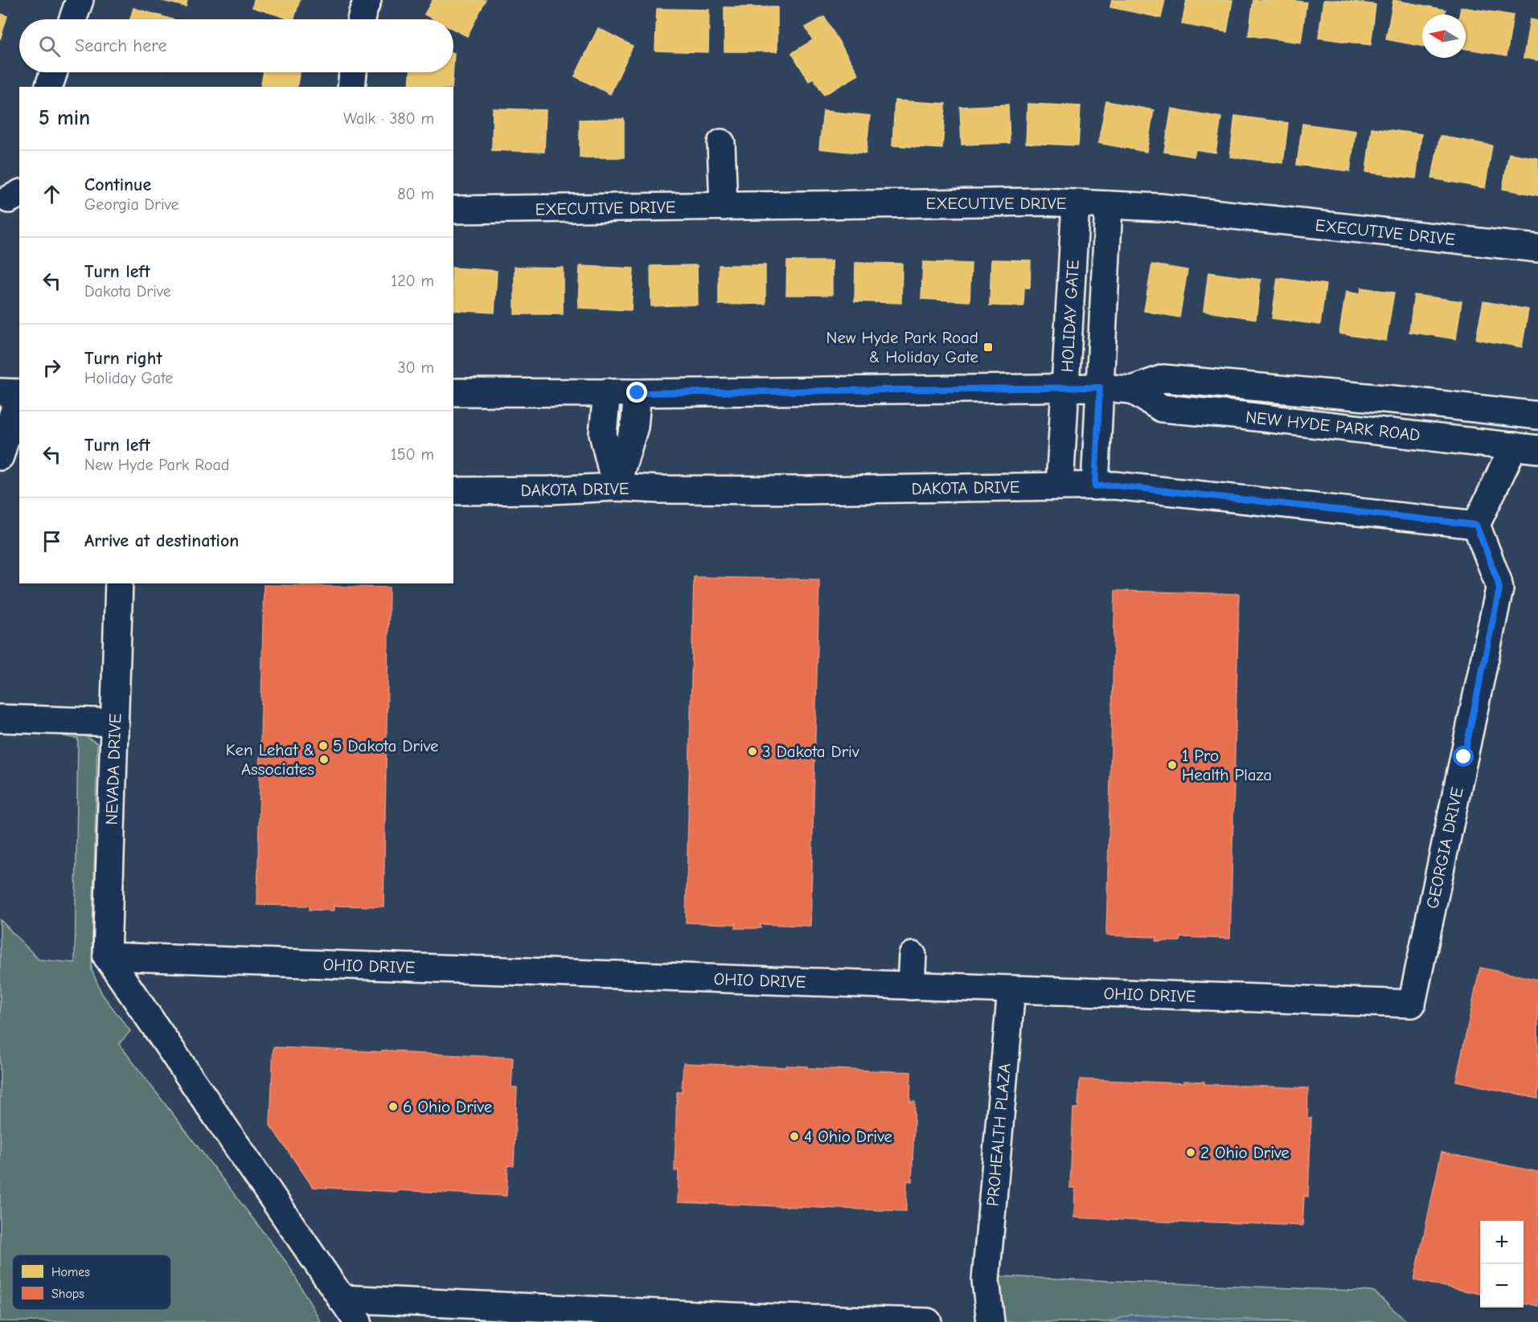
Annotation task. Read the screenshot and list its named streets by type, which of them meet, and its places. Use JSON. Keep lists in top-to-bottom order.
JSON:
{
  "streets": {
    "street": [
      "EXECUTIVE DRIVE",
      "HOLIDAY GATE",
      "NEW HYDE PARK ROAD",
      "DAKOTA DRIVE",
      "NEVADA DRIVE",
      "GEORGIA DRIVE",
      "OHIO DRIVE",
      "PROHEALTH PLAZA"
    ]
  },
  "crossings": [
    ["EXECUTIVE DRIVE", "HOLIDAY GATE"],
    ["HOLIDAY GATE", "NEW HYDE PARK ROAD"],
    ["HOLIDAY GATE", "DAKOTA DRIVE"],
    ["DAKOTA DRIVE", "GEORGIA DRIVE"],
    ["NEVADA DRIVE", "OHIO DRIVE"],
    ["GEORGIA DRIVE", "OHIO DRIVE"],
    ["OHIO DRIVE", "PROHEALTH PLAZA"]
  ],
  "places": {
    "transit": ["New Hyde Park Road & Holiday Gate"],
    "other": [
      "5 Dakota Drive",
      "3 Dakota Driv",
      "Ken Lehat & Associates",
      "1 Pro Health Plaza",
      "6 Ohio Drive",
      "4 Ohio Drive",
      "2 Ohio Drive"
    ]
  },
  "legend": ["Homes", "Shops"],
  "north": "left",
  "page": {
    "search": "Search here",
    "heading": ["5 min", "Walk · 380 m"],
    "list": [
      ["Continue", "Georgia Drive", "80 m"],
      ["Turn left", "Dakota Drive", "120 m"],
      ["Turn right", "Holiday Gate", "30 m"],
      ["Turn left", "New Hyde Park Road", "150 m"],
      "Arrive at destination"
    ],
    "map_buttons": ["+", "−"]
  }
}
